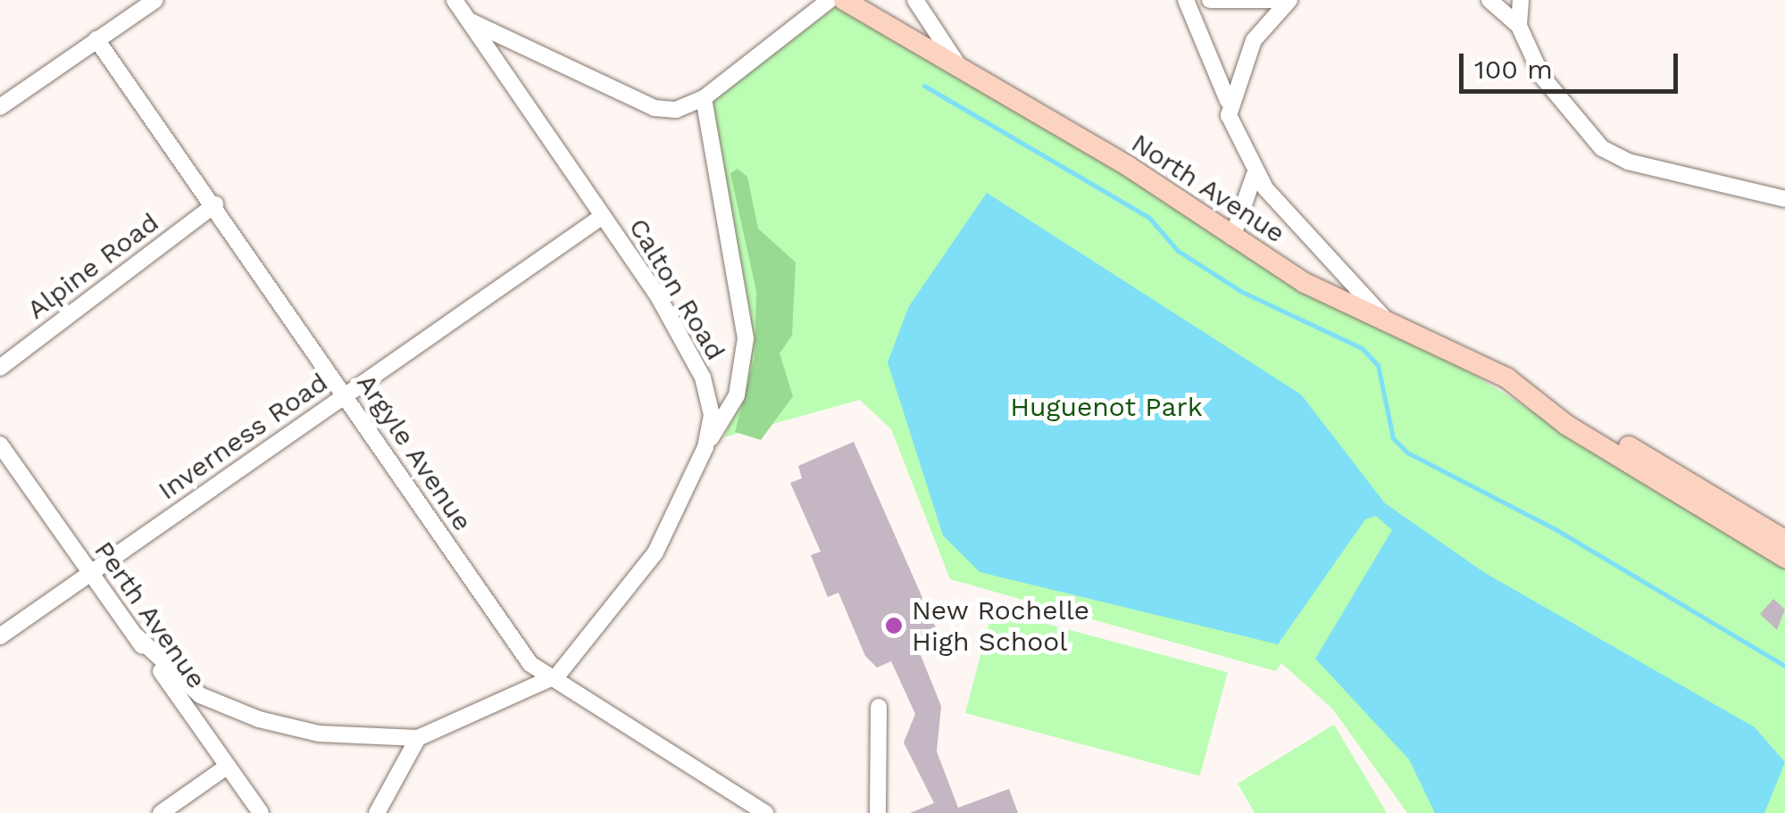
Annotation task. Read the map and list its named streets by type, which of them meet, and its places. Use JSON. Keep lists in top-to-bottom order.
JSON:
{
  "streets": {
    "main road": ["North Avenue"],
    "street": [
      "Alpine Road",
      "Calton Road",
      "Inverness Road",
      "Argyle Avenue",
      "Perth Avenue"
    ]
  },
  "crossings": [
    ["Alpine Road", "Argyle Avenue"],
    ["Calton Road", "Inverness Road"],
    ["Calton Road", "Argyle Avenue"],
    ["Calton Road", "Perth Avenue"],
    ["Inverness Road", "Argyle Avenue"],
    ["Inverness Road", "Perth Avenue"]
  ],
  "parks": ["Huguenot Park"],
  "places": ["New Rochelle High School"],
  "scale_bar": "100 m"
}
